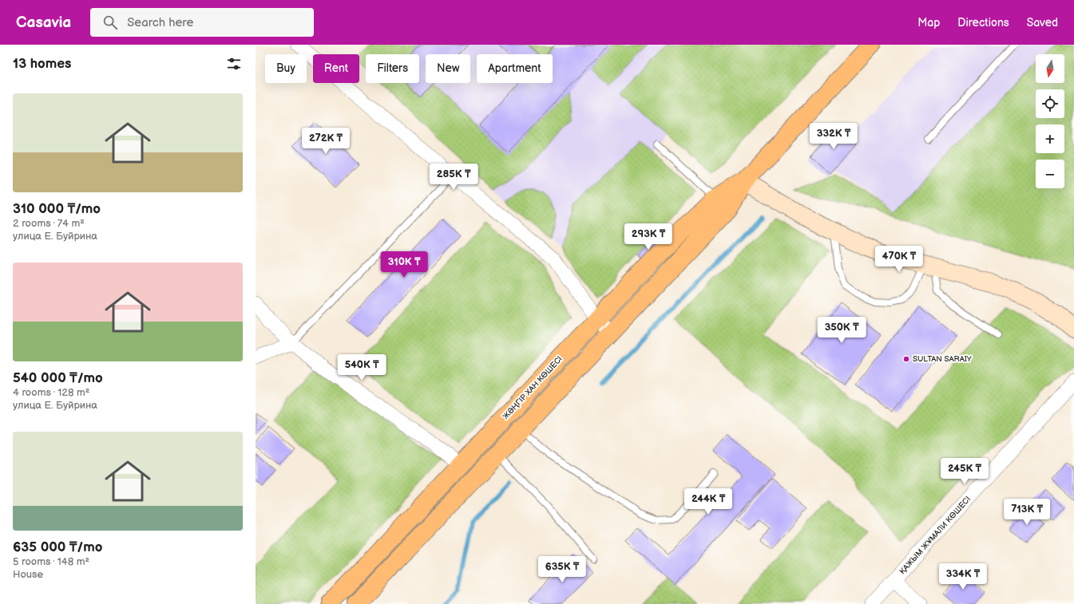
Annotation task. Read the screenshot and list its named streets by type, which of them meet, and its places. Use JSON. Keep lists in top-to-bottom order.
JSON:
{
  "streets": {
    "main road": ["ЖӘҢГІР ХАН КӨШЕСІ"],
    "street": ["ҚАЖЫМ ЖҰМАЛИ КӨШЕСІ"]
  },
  "places": ["SULTAN SARAIY"],
  "north": "bottom",
  "page": {
    "header": "Casavia",
    "search": "Search here",
    "nav": ["Map", "Directions", "Saved"],
    "heading": "13 homes",
    "map_buttons": ["+", "−"],
    "chip": [
      "Buy",
      "Rent",
      "Filters",
      "New",
      "Apartment"
    ],
    "list": [
      {
        "name": "310 000 ₸/mo",
        "note": "2 rooms · 74 m² · улица Е. Буйрина"
      },
      {
        "name": "540 000 ₸/mo",
        "note": "4 rooms · 128 m² · улица Е. Буйрина"
      },
      {
        "name": "635 000 ₸/mo",
        "note": "5 rooms · 148 m² · House"
      }
    ],
    "price": [
      "332K ₸",
      "272K ₸",
      "285K ₸",
      "293K ₸",
      "470K ₸",
      "310K ₸",
      "350K ₸",
      "540K ₸",
      "245K ₸",
      "244K ₸",
      "713K ₸",
      "635K ₸",
      "334K ₸"
    ]
  }
}
